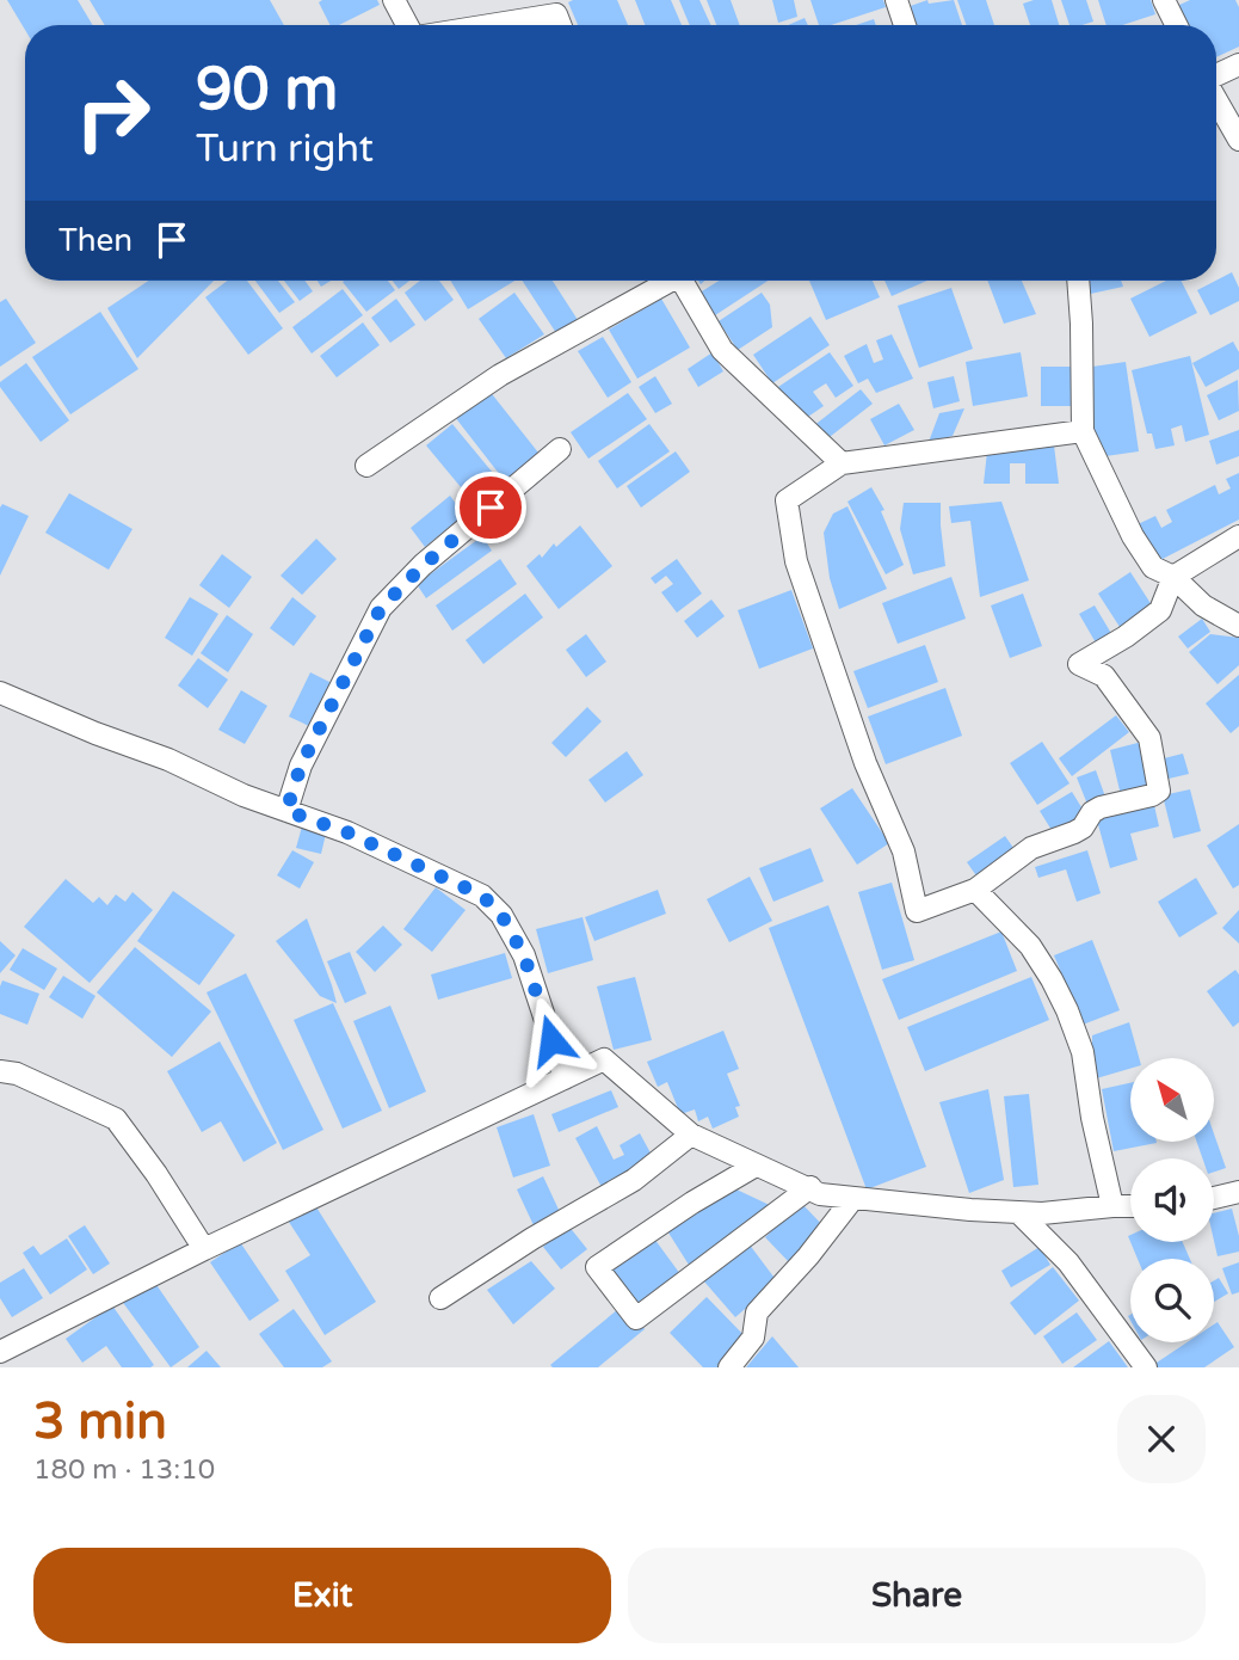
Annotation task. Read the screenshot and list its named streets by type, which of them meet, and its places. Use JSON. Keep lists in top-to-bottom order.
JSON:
{
  "north": "top left",
  "page": {
    "turn": ["90 m", "Turn right"],
    "then": "Then",
    "heading": ["3 min", "180 m · 13:10"],
    "buttons": ["Exit", "Share"]
  }
}
